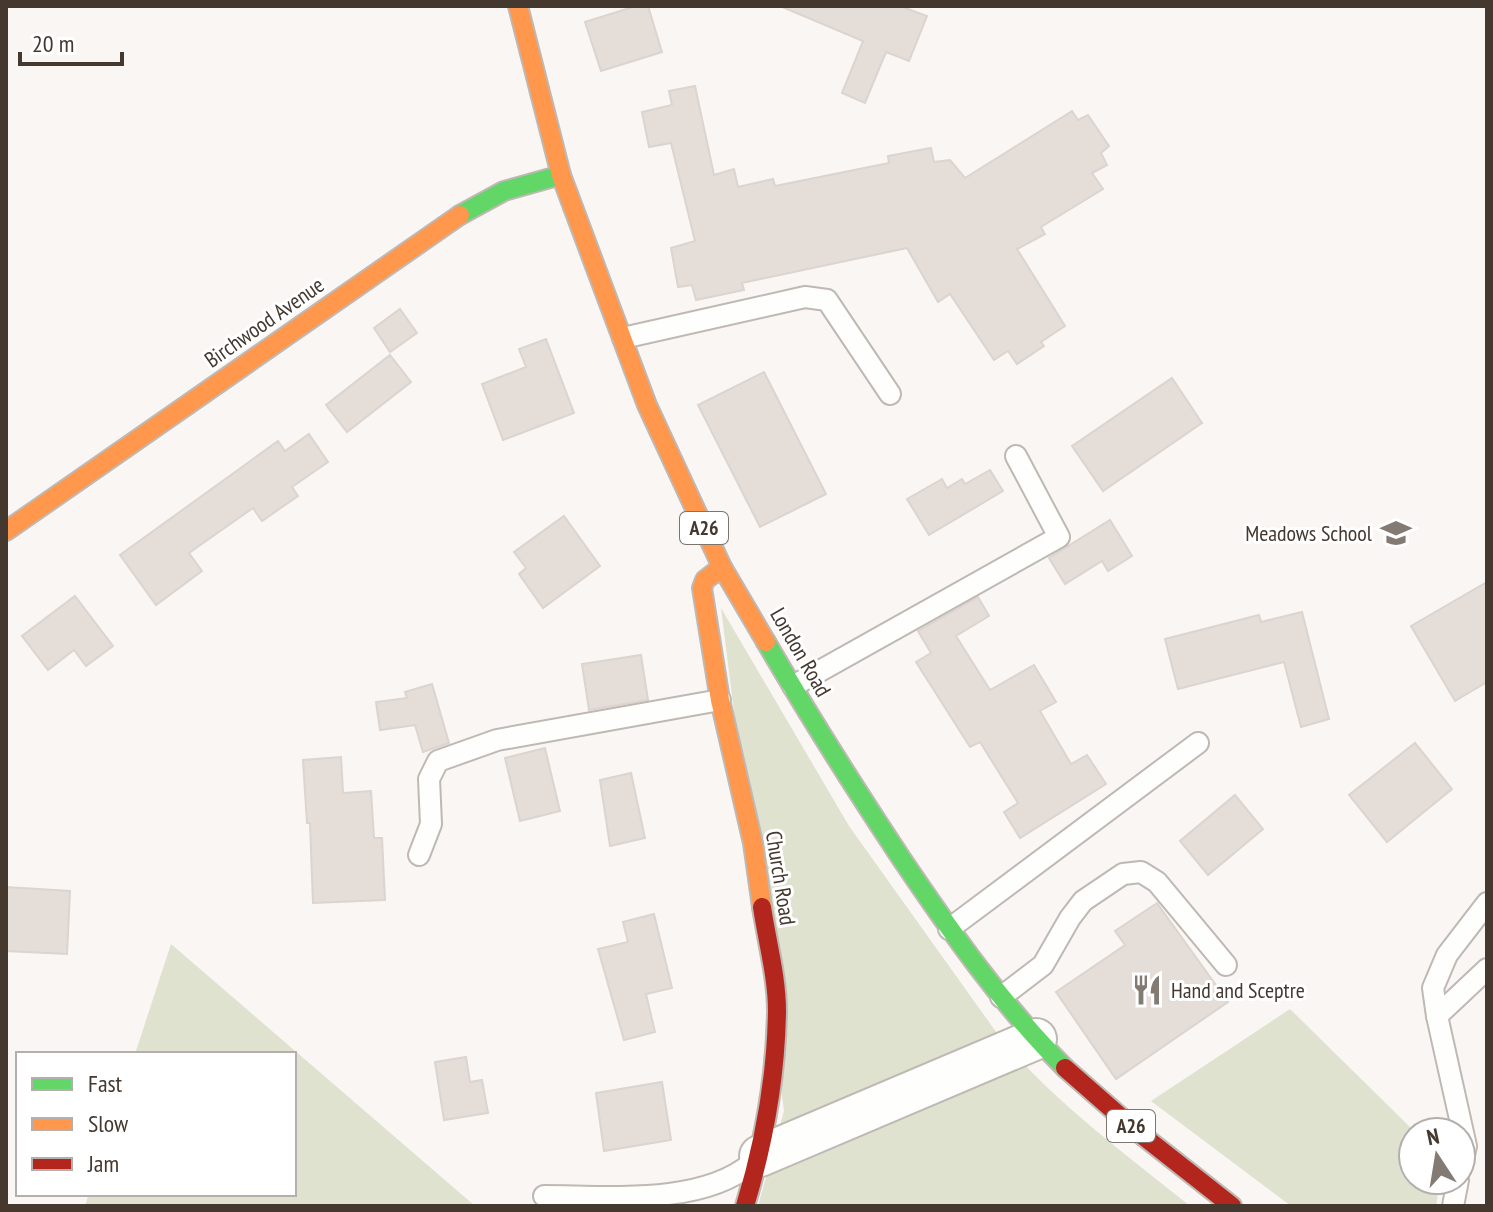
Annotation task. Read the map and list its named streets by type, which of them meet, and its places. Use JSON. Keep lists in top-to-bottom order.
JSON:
{
  "streets": {
    "main road": [
      "Birchwood Avenue",
      "A26",
      "London Road",
      "Church Road"
    ]
  },
  "crossings": [
    ["Birchwood Avenue", "London Road"],
    ["London Road", "Church Road"]
  ],
  "places": {
    "school or university": ["Meadows School"],
    "restaurant": ["Hand and Sceptre"]
  },
  "legend": ["Fast", "Slow", "Jam"],
  "scale_bar": "20 m",
  "north": "top"
}
